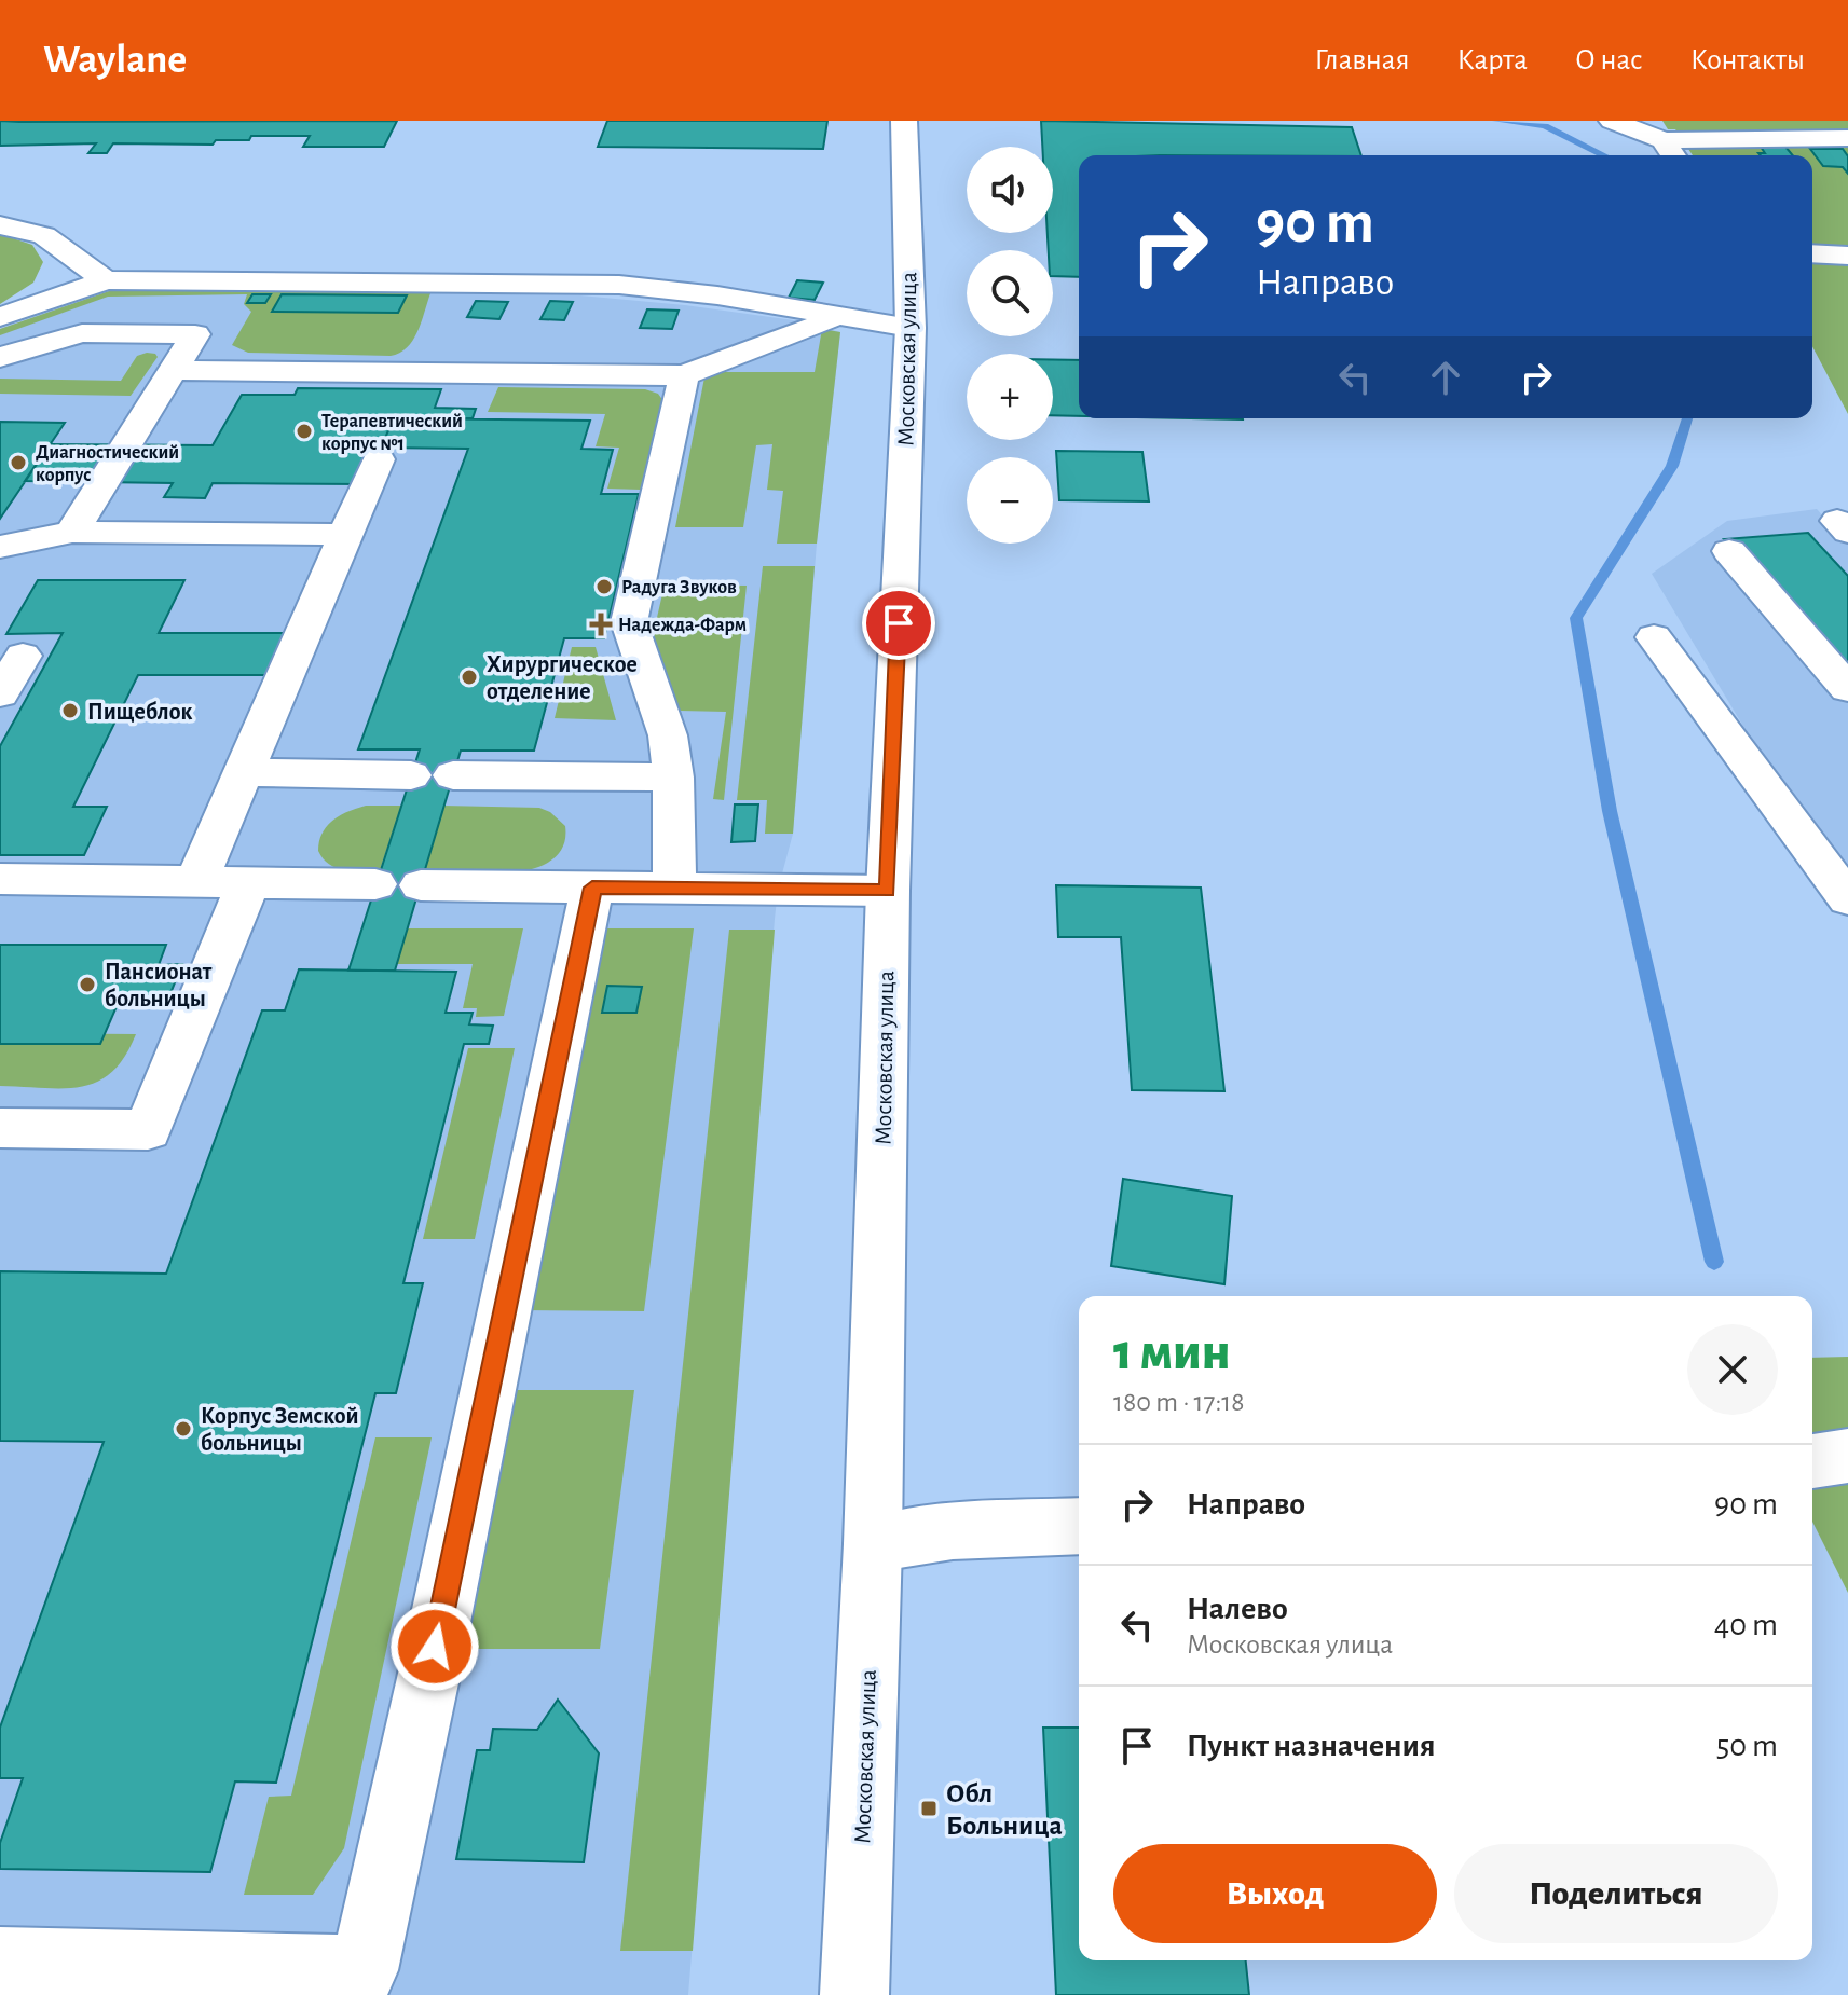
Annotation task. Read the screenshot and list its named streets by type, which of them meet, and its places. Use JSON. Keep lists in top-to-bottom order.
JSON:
{
  "streets": {
    "main road": ["Московская улица"]
  },
  "places": {
    "other": [
      "Терапевтический корпус №1",
      "Диагностический корпус",
      "Радуга Звуков",
      "Хирургическое отделение",
      "Пищеблок",
      "Пансионат больницы",
      "Корпус Земской больницы"
    ],
    "health": ["Надежда-Фарм"],
    "transit": ["Обл Больница"]
  },
  "page": {
    "header": "Waylane",
    "nav": [
      "Главная",
      "Карта",
      "О нас",
      "Контакты"
    ],
    "map_buttons": ["+", "−"],
    "turn": ["90 m", "Направо"],
    "heading": ["1 мин", "180 m · 17:18"],
    "list": [
      {
        "name": "Направо",
        "value": "90 m"
      },
      {
        "name": "Налево",
        "note": "Московская улица",
        "value": "40 m"
      },
      {
        "name": "Пункт назначения",
        "value": "50 m"
      }
    ],
    "buttons": ["Выход", "Поделиться"]
  }
}
